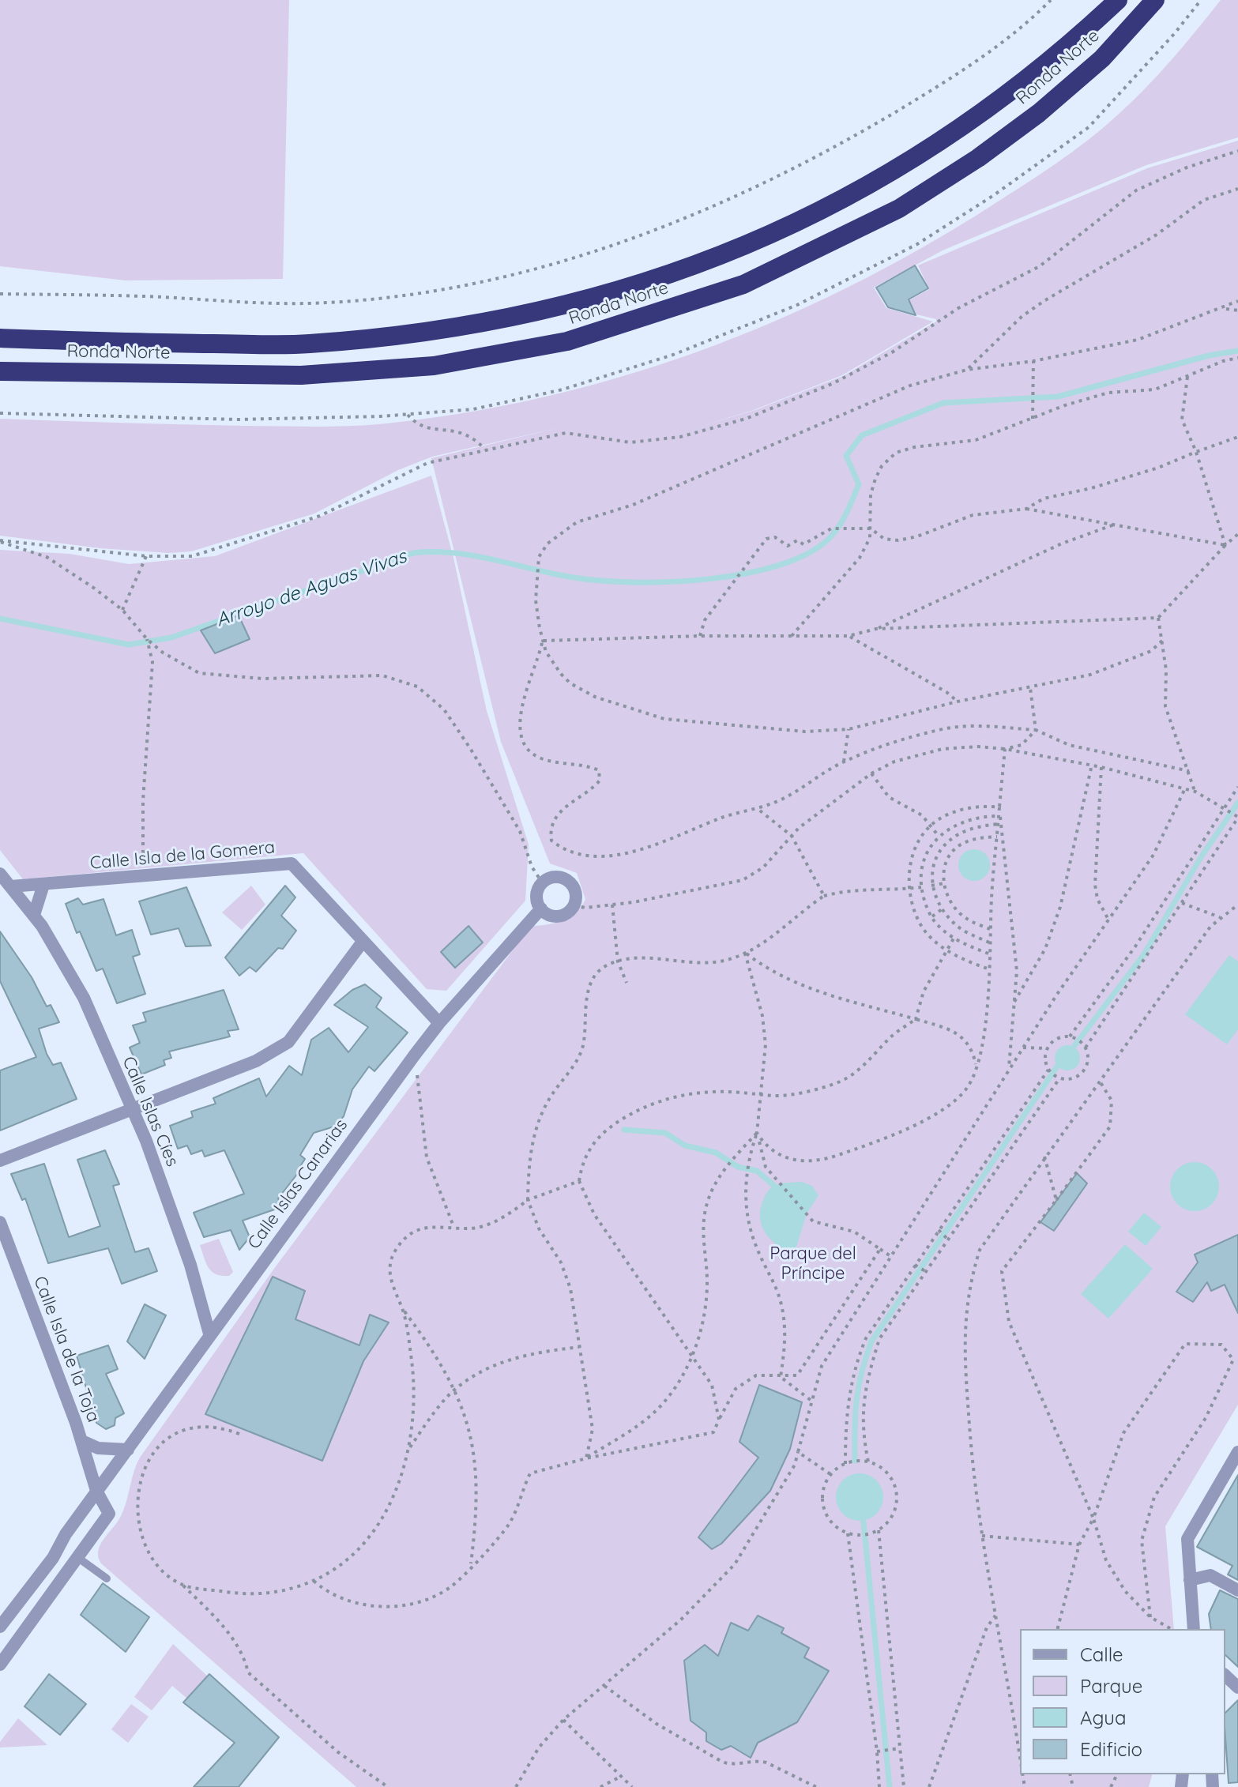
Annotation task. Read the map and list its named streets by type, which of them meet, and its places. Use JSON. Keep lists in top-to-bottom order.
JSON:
{
  "streets": {
    "highway": ["Ronda Norte"],
    "street": [
      "Calle Isla de la Gomera",
      "Calle Islas Cíes",
      "Calle Islas Canarias",
      "Calle Isla de la Toja"
    ]
  },
  "crossings": [
    ["Calle Isla de la Gomera", "Calle Islas Cíes"],
    ["Calle Isla de la Gomera", "Calle Islas Canarias"],
    ["Calle Islas Cíes", "Calle Islas Canarias"],
    ["Calle Islas Canarias", "Calle Isla de la Toja"]
  ],
  "water": ["Arroyo de Aguas Vivas"],
  "parks": ["Parque del Príncipe"],
  "legend": [
    "Calle",
    "Parque",
    "Agua",
    "Edificio"
  ]
}
